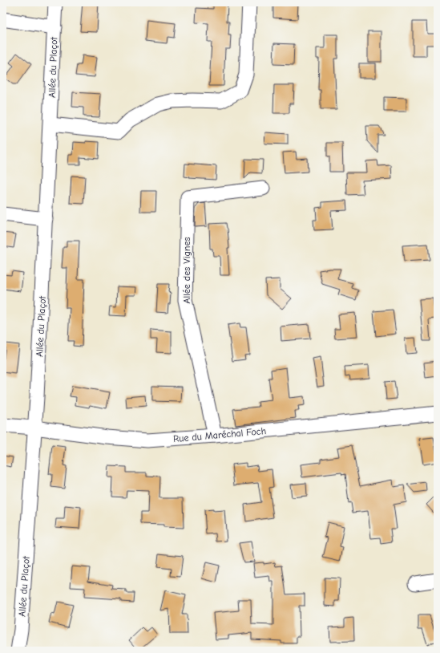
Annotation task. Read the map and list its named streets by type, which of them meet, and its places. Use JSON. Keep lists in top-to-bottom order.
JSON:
{
  "streets": {
    "street": ["Allée du Plaçot", "Allée des Vignes", "Rue du Maréchal Foch"]
  },
  "crossings": [
    ["Allée du Plaçot", "Rue du Maréchal Foch"],
    ["Allée des Vignes", "Rue du Maréchal Foch"]
  ]
}
